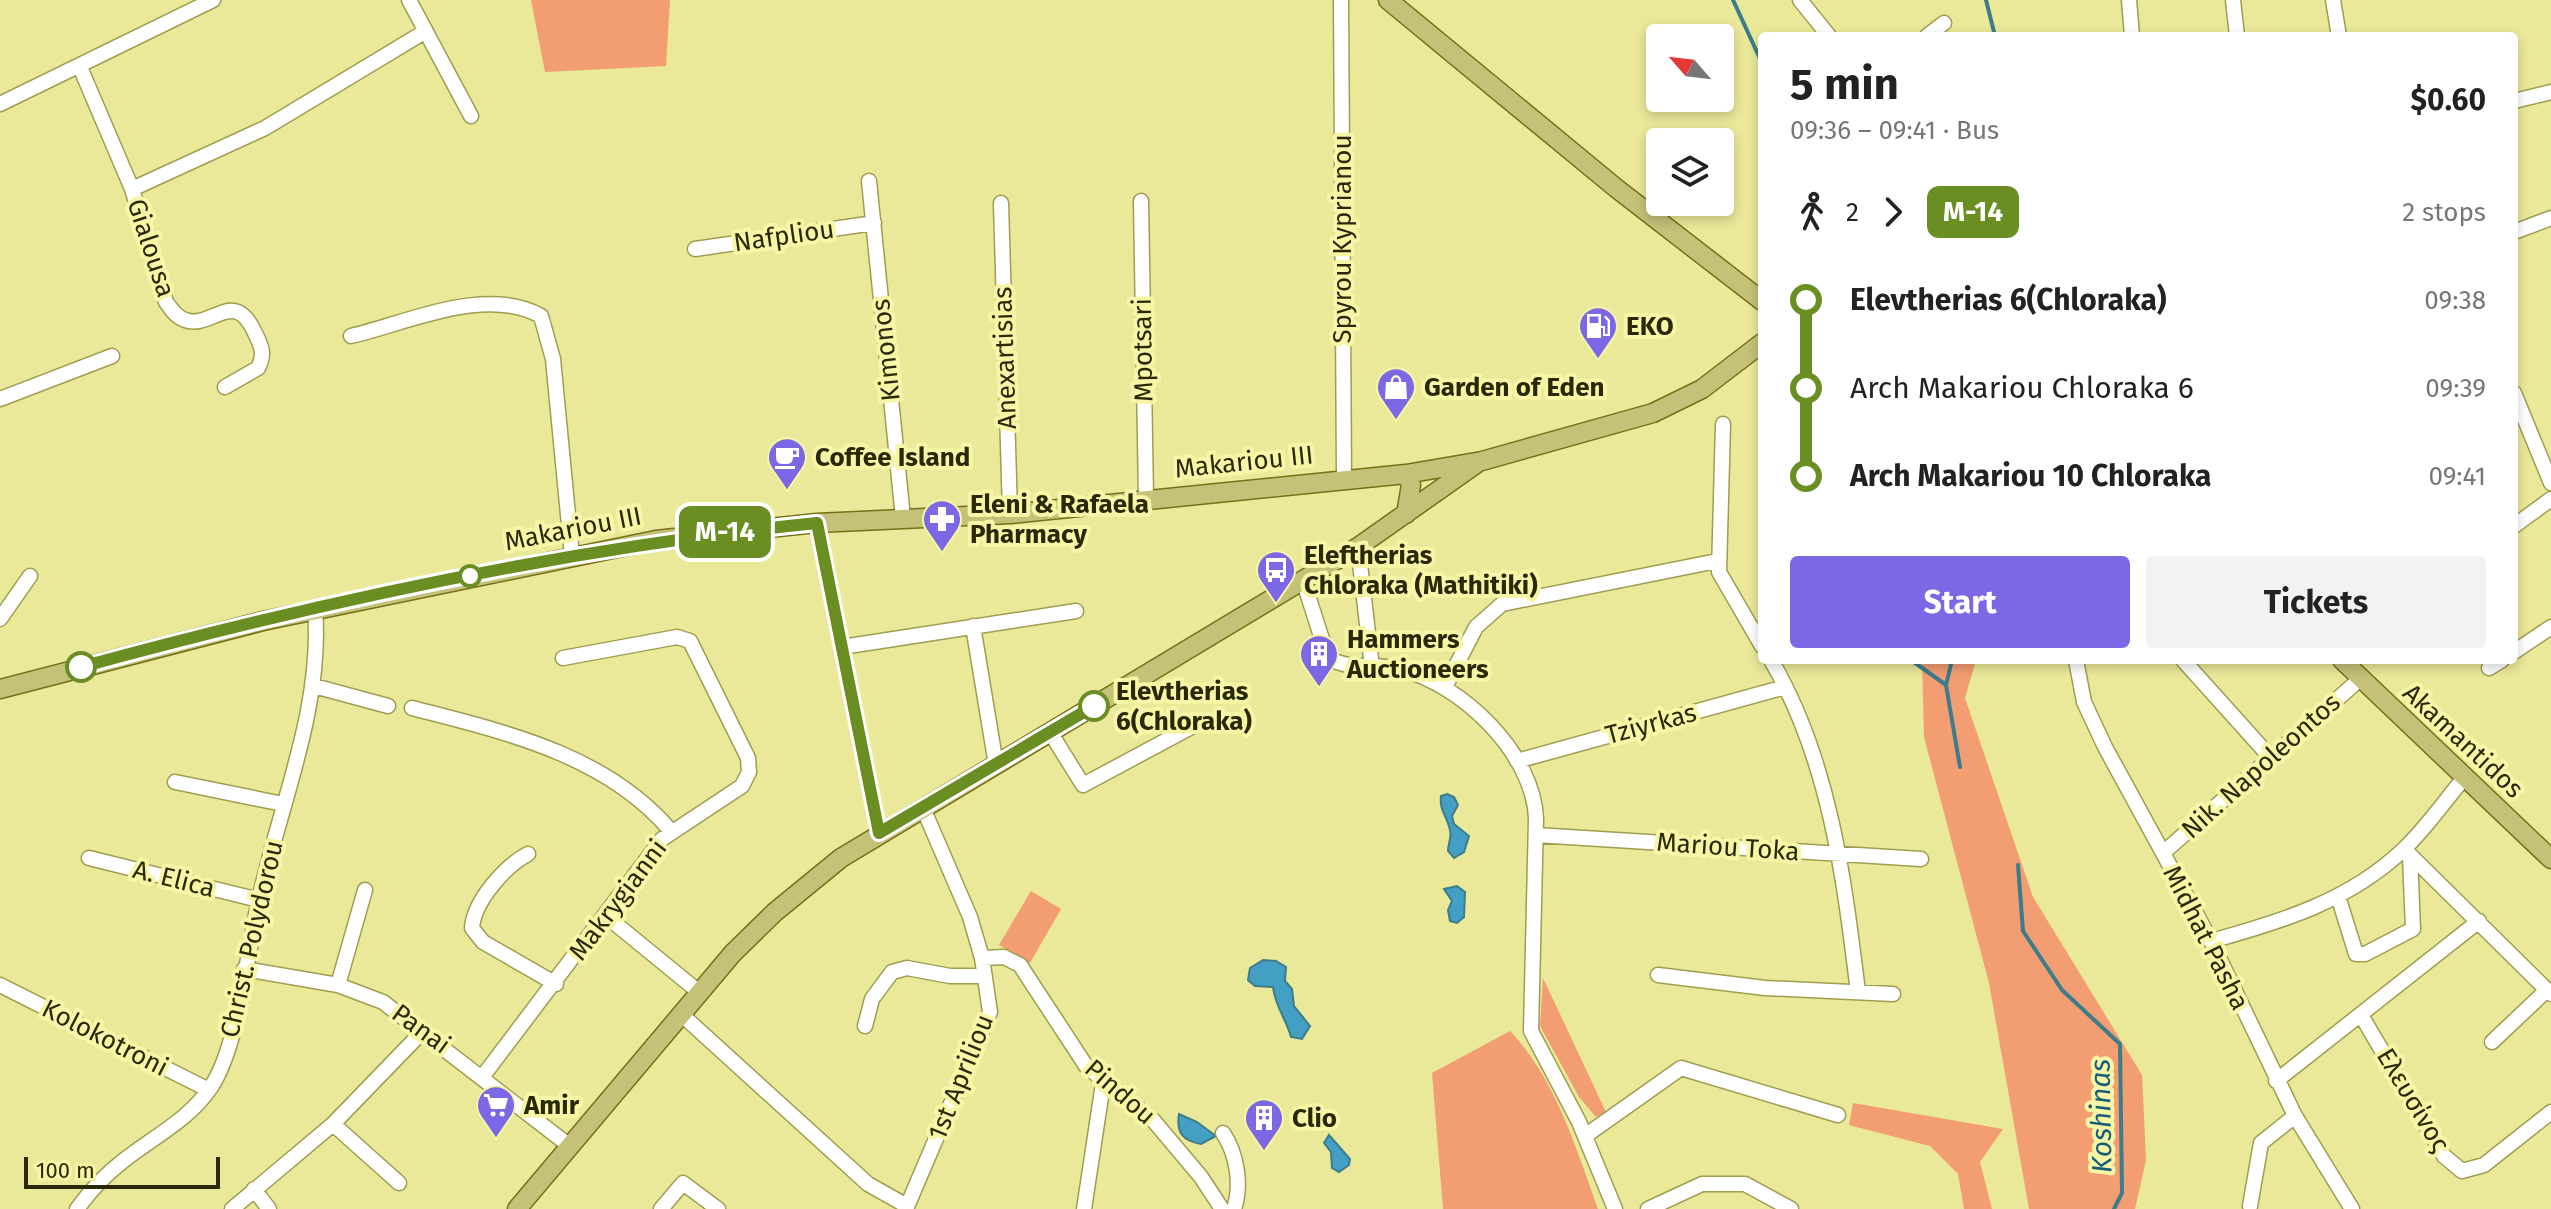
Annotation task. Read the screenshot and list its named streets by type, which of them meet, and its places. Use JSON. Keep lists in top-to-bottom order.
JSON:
{
  "streets": {
    "main road": ["Makariou III", "Akamantidos"],
    "street": [
      "Nafpliou",
      "Spyrou Kyprianou",
      "Gialousa",
      "Kimonos",
      "Mpotsari",
      "Anexartisias",
      "Tziyrkas",
      "Nik. Napoleontos",
      "Mariou Toka",
      "A. Elica",
      "Makrygianni",
      "Midhat Pasha",
      "Christ. Polydorou",
      "Panai",
      "Kolokotroni",
      "1st Apriliou",
      "Pindou",
      "Ελευσίνος"
    ]
  },
  "crossings": [
    ["Nafpliou", "Kimonos"],
    ["Spyrou Kyprianou", "Makariou III"],
    ["Kimonos", "Makariou III"],
    ["Mpotsari", "Makariou III"],
    ["Anexartisias", "Makariou III"],
    ["Makariou III", "Christ. Polydorou"],
    ["Akamantidos", "Nik. Napoleontos"],
    ["Nik. Napoleontos", "Midhat Pasha"],
    ["A. Elica", "Christ. Polydorou"],
    ["Makrygianni", "Panai"],
    ["Christ. Polydorou", "Panai"],
    ["Christ. Polydorou", "Kolokotroni"],
    ["1st Apriliou", "Pindou"]
  ],
  "water": ["Koshinas"],
  "places": {
    "fuel station": ["EKO"],
    "shop": ["Garden of Eden"],
    "cafe": ["Coffee Island"],
    "pharmacy": ["Eleni & Rafaela Pharmacy"],
    "bus stop": ["Eleftherias Chloraka (Mathitiki)"],
    "building": ["Hammers Auctioneers", "Clio"],
    "other": ["Elevtherias 6(Chloraka)"],
    "supermarket": ["Amir"]
  },
  "lines": ["bus line M-14"],
  "scale_bar": "100 m",
  "north": "top left",
  "page": {
    "on_map": "M-14",
    "heading": ["5 min", "09:36 – 09:41 · Bus", "$0.60"],
    "legs": ["2", "M-14", "2 stops"],
    "list": [
      {
        "name": "Elevtherias 6(Chloraka)",
        "value": "09:38"
      },
      {
        "name": "Arch Makariou Chloraka 6",
        "value": "09:39"
      },
      {
        "name": "Arch Makariou 10 Chloraka",
        "value": "09:41"
      }
    ],
    "buttons": ["Start", "Tickets"],
    "scale": "100 m"
  }
}
